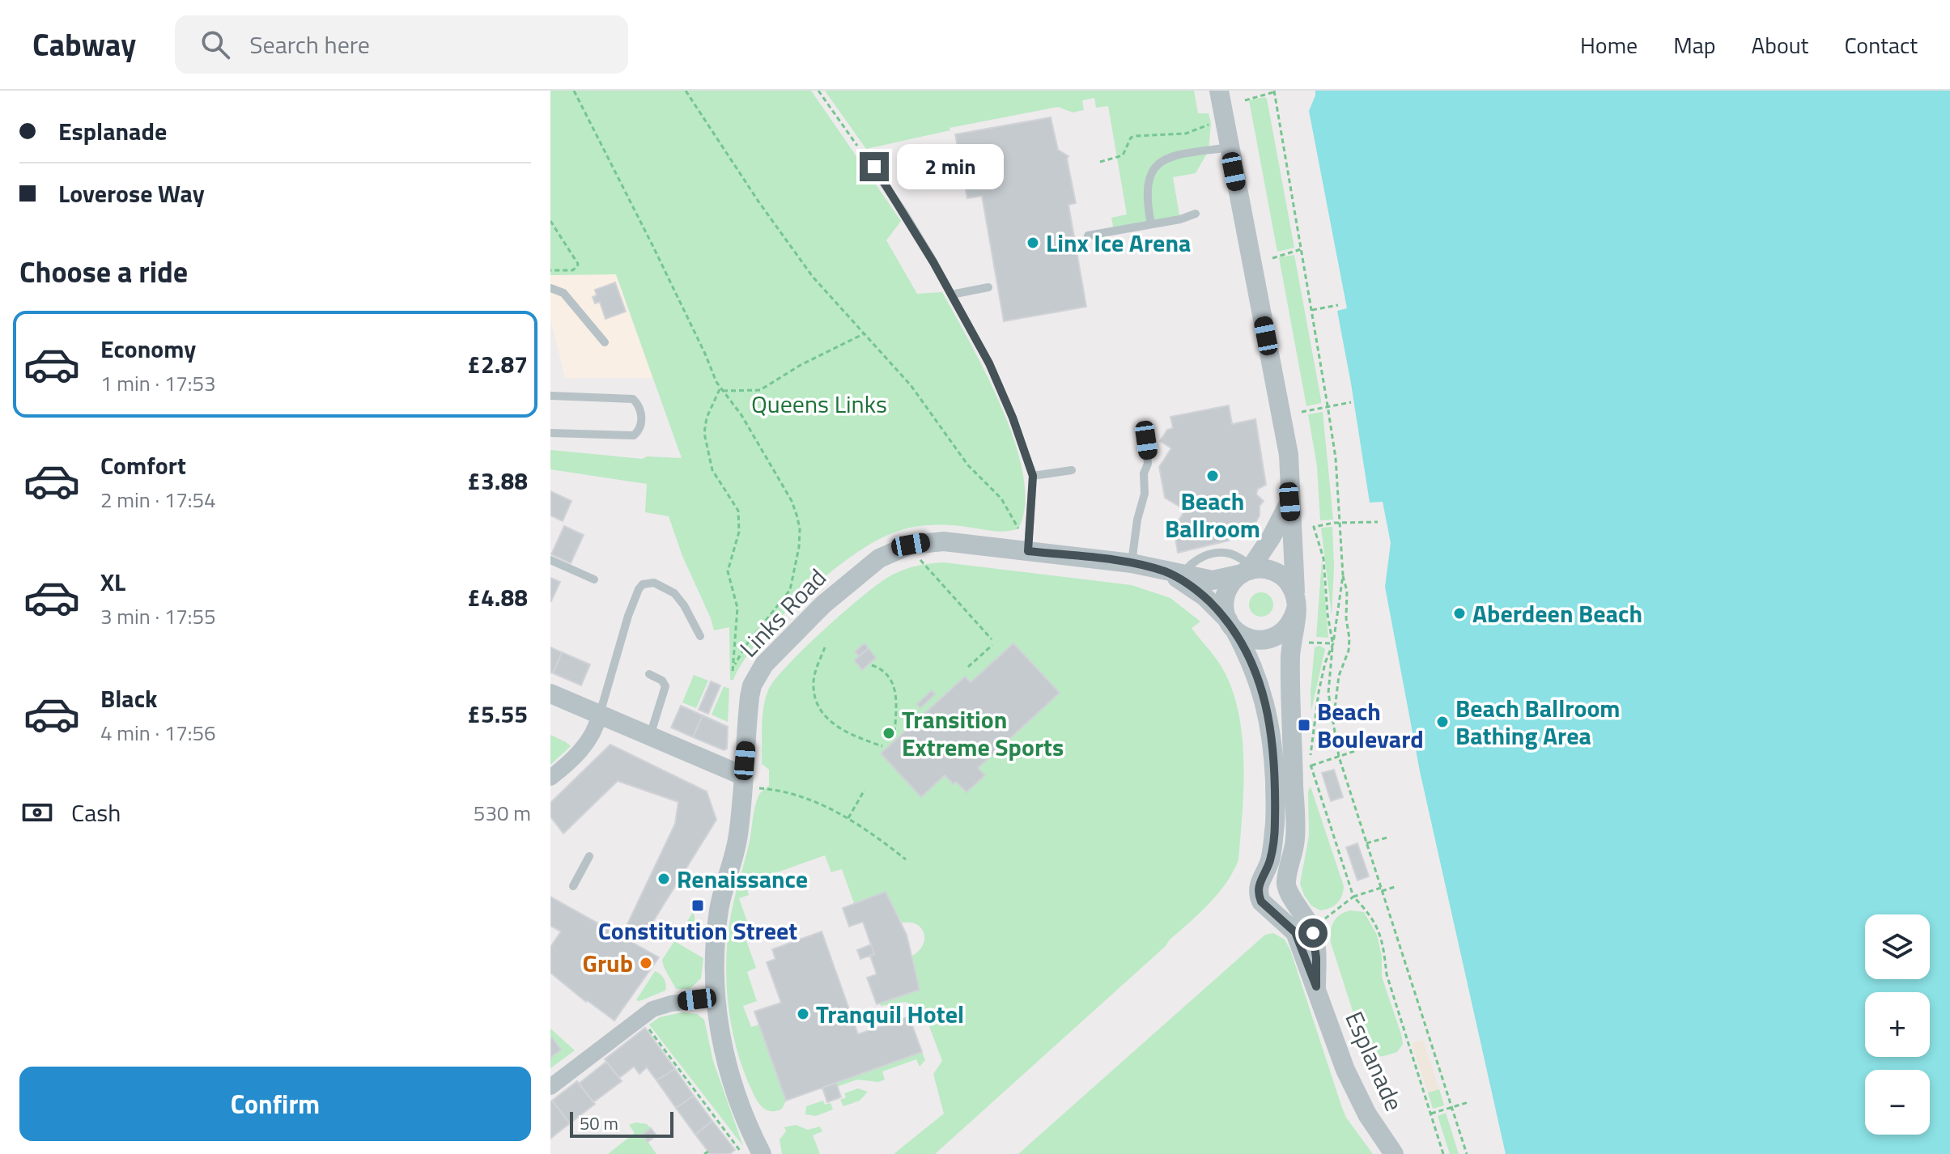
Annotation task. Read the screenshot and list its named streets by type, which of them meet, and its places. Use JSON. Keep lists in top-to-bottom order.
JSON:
{
  "streets": {
    "street": ["Links Road", "Esplanade"]
  },
  "crossings": [
    ["Links Road", "Esplanade"]
  ],
  "parks": ["Queens Links"],
  "places": {
    "other": [
      "Linx Ice Arena",
      "Beach Ballroom",
      "Aberdeen Beach",
      "Beach Ballroom Bathing Area",
      "Transition Extreme Sports",
      "Renaissance",
      "Grub",
      "Tranquil Hotel"
    ],
    "transit": ["Beach Boulevard", "Constitution Street"]
  },
  "scale_bar": "50 m",
  "page": {
    "header": "Cabway",
    "search": "Search here",
    "nav": [
      "Home",
      "Map",
      "About",
      "Contact"
    ],
    "banner": ["Esplanade", "Loverose Way"],
    "bubble": "2 min",
    "heading": "Choose a ride",
    "list": [
      {
        "name": "Economy",
        "note": "1 min · 17:53",
        "value": "£2.87"
      },
      {
        "name": "Comfort",
        "note": "2 min · 17:54",
        "value": "£3.88"
      },
      {
        "name": "XL",
        "note": "3 min · 17:55",
        "value": "£4.88"
      },
      {
        "name": "Black",
        "note": "4 min · 17:56",
        "value": "£5.55"
      }
    ],
    "pay": ["Cash", "530 m"],
    "map_buttons": ["+", "−"],
    "buttons": "Confirm",
    "scale": "50 m"
  }
}
